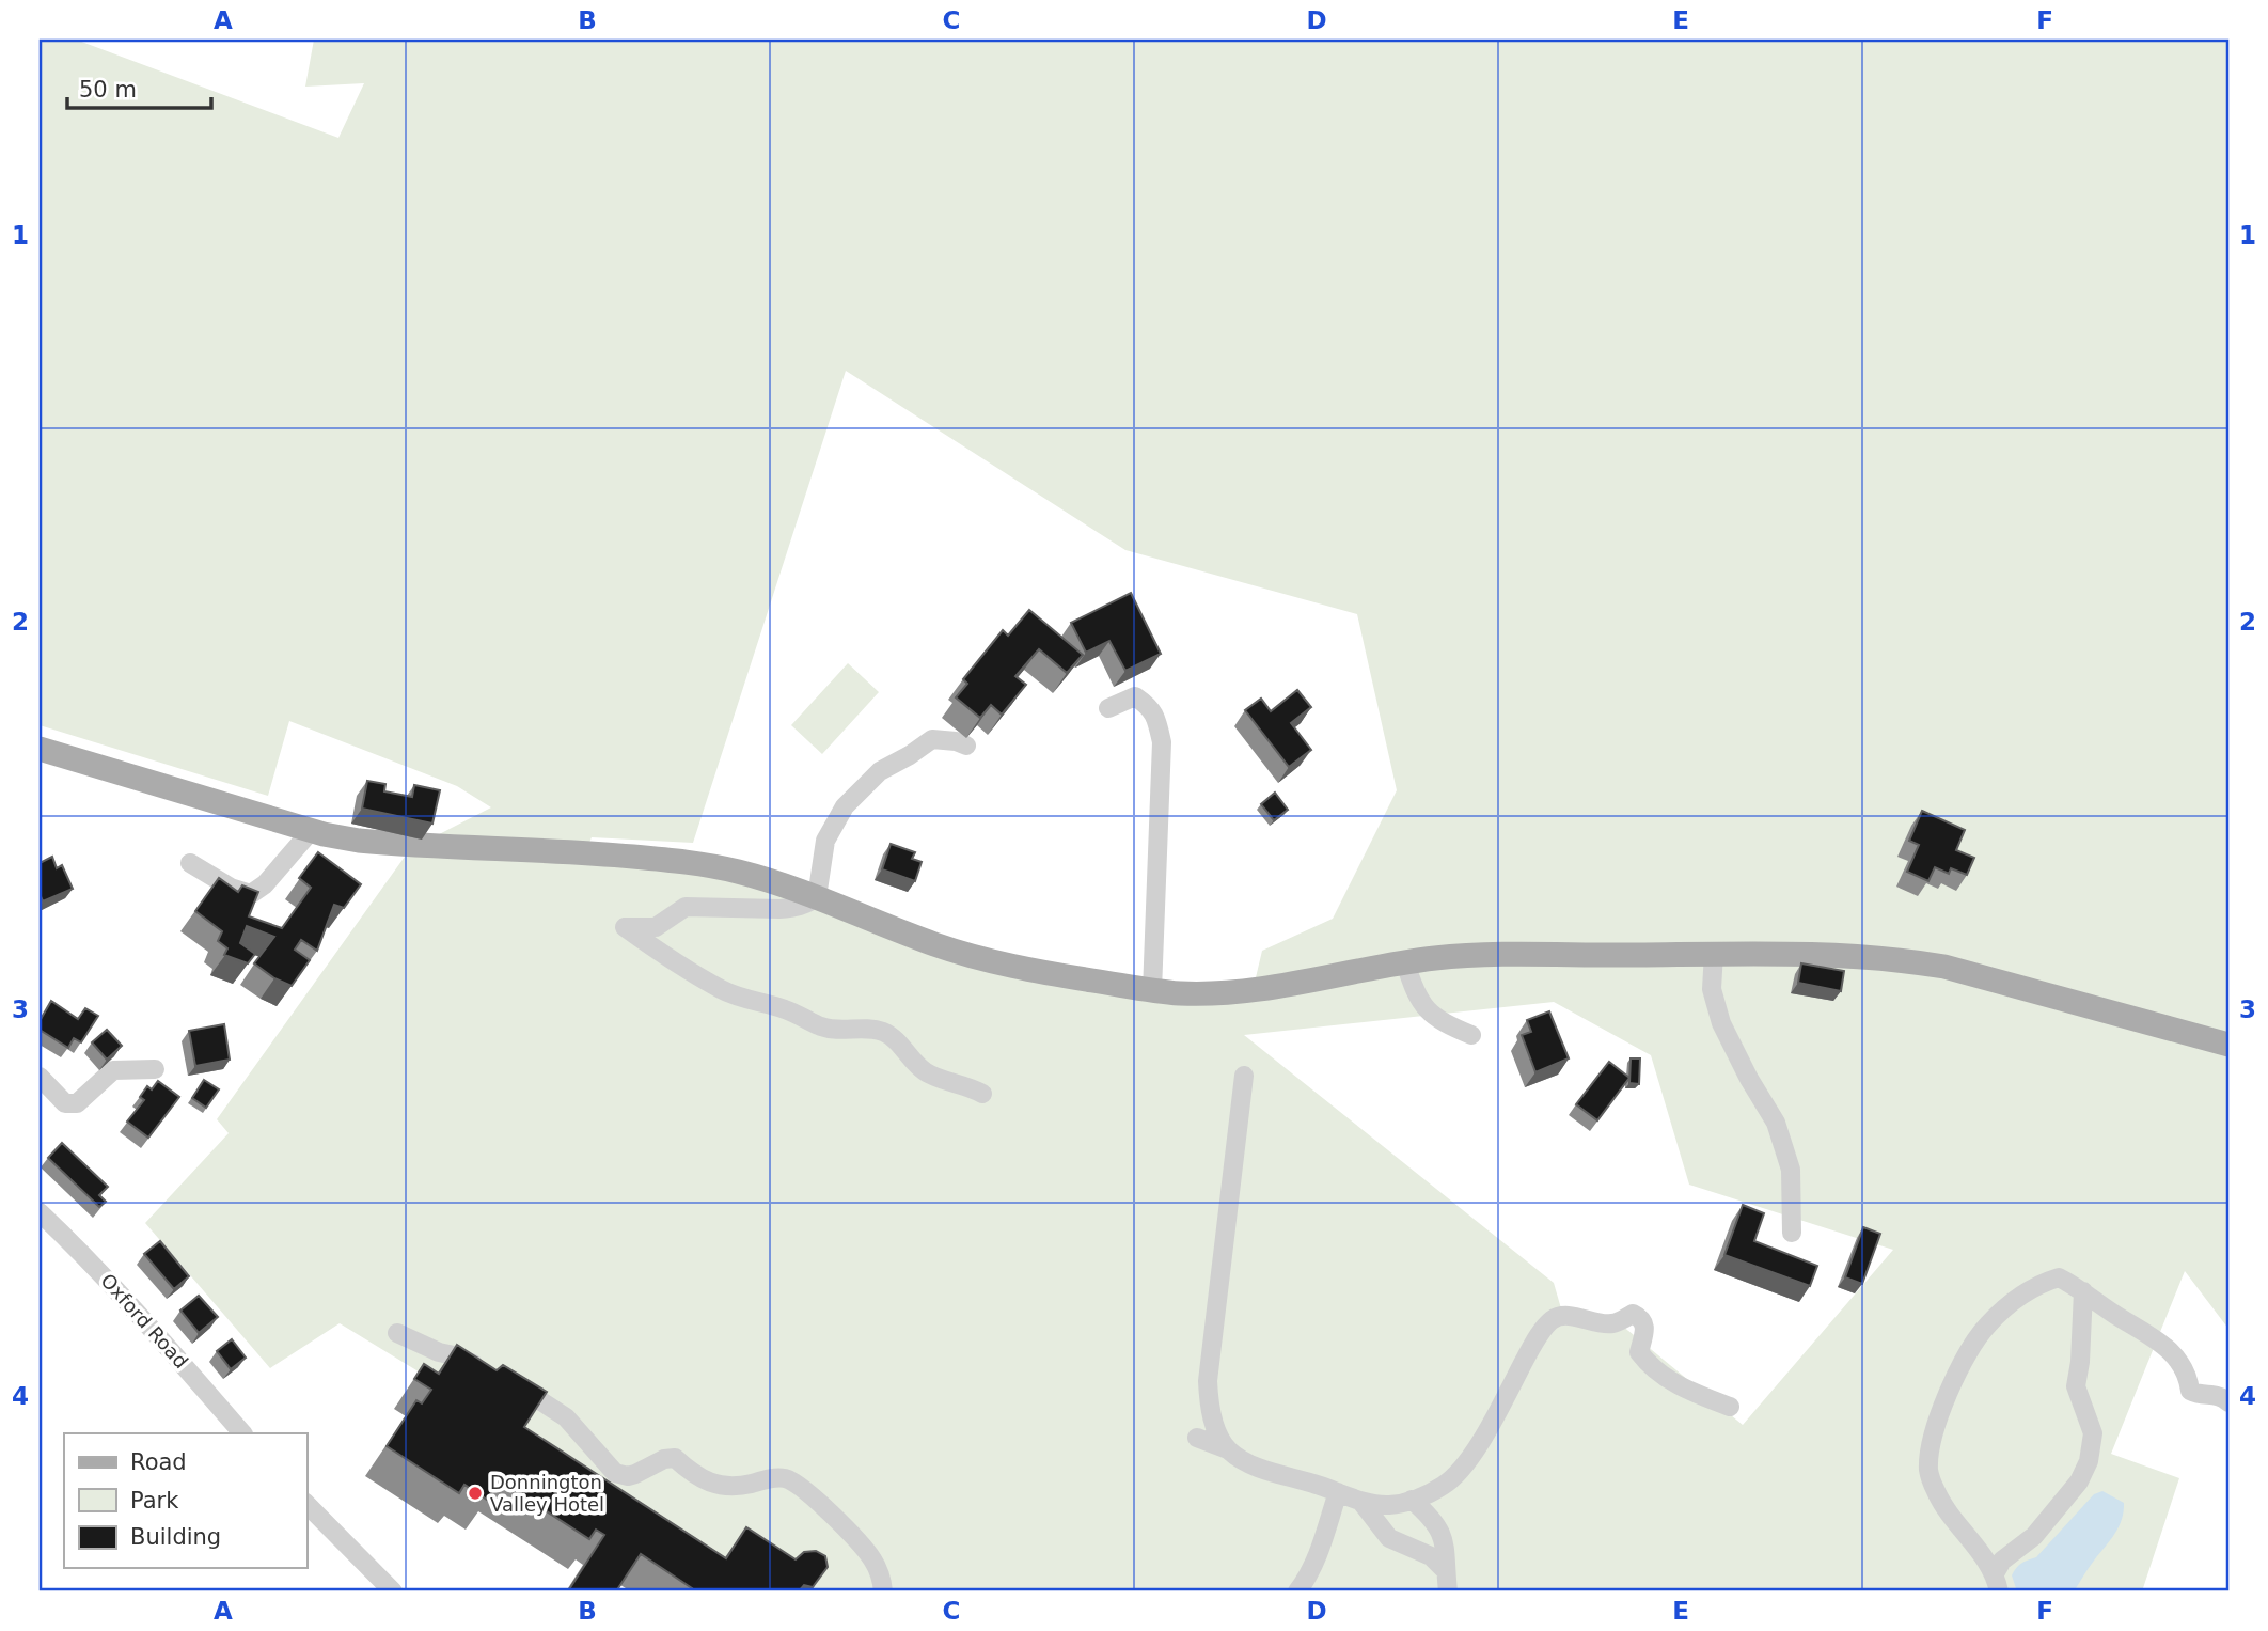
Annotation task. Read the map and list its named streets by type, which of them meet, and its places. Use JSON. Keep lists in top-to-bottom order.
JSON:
{
  "streets": {
    "street": ["Oxford Road"]
  },
  "places": ["Donnington Valley Hotel"],
  "legend": ["Road", "Park", "Building"],
  "scale_bar": "50 m",
  "grid": {
    "columns": [
      "A",
      "B",
      "C",
      "D",
      "E",
      "F"
    ],
    "rows": [
      "1",
      "2",
      "3",
      "4"
    ]
  }
}
